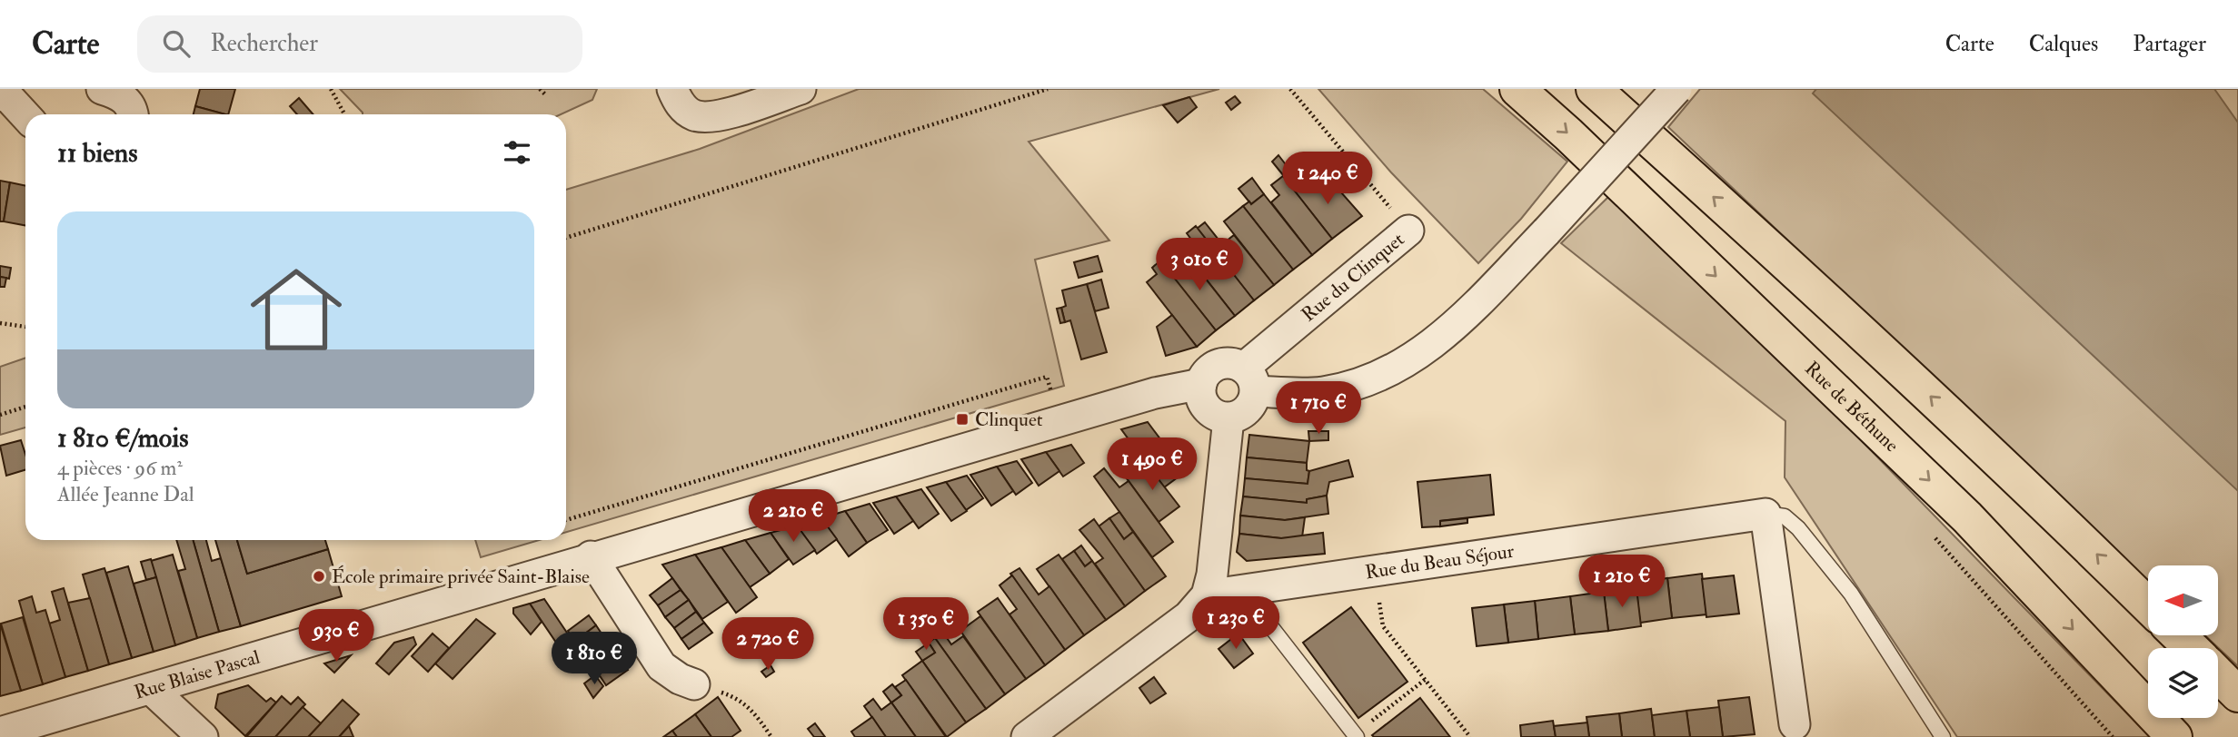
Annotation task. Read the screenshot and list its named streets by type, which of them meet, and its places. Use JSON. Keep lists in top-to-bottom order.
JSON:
{
  "streets": {
    "main road": ["Rue de Béthune"],
    "street": ["Rue du Clinquet", "Rue du Beau Séjour", "Rue Blaise Pascal"]
  },
  "crossings": [
    ["Rue du Clinquet", "Rue Blaise Pascal"]
  ],
  "places": {
    "transit": ["Clinquet"],
    "other": ["École primaire privée Saint-Blaise"]
  },
  "north": "left",
  "page": {
    "header": "Carte",
    "search": "Rechercher",
    "nav": ["Carte", "Calques", "Partager"],
    "heading": "11 biens",
    "price": [
      "1 240 €",
      "3 010 €",
      "1 710 €",
      "1 490 €",
      "2 210 €",
      "1 210 €",
      "1 230 €",
      "1 350 €",
      "930 €",
      "2 720 €",
      "1 810 €"
    ],
    "list": [
      {
        "name": "1 810 €/mois",
        "note": "4 pièces · 96 m² · Allée Jeanne Dal"
      }
    ]
  }
}
